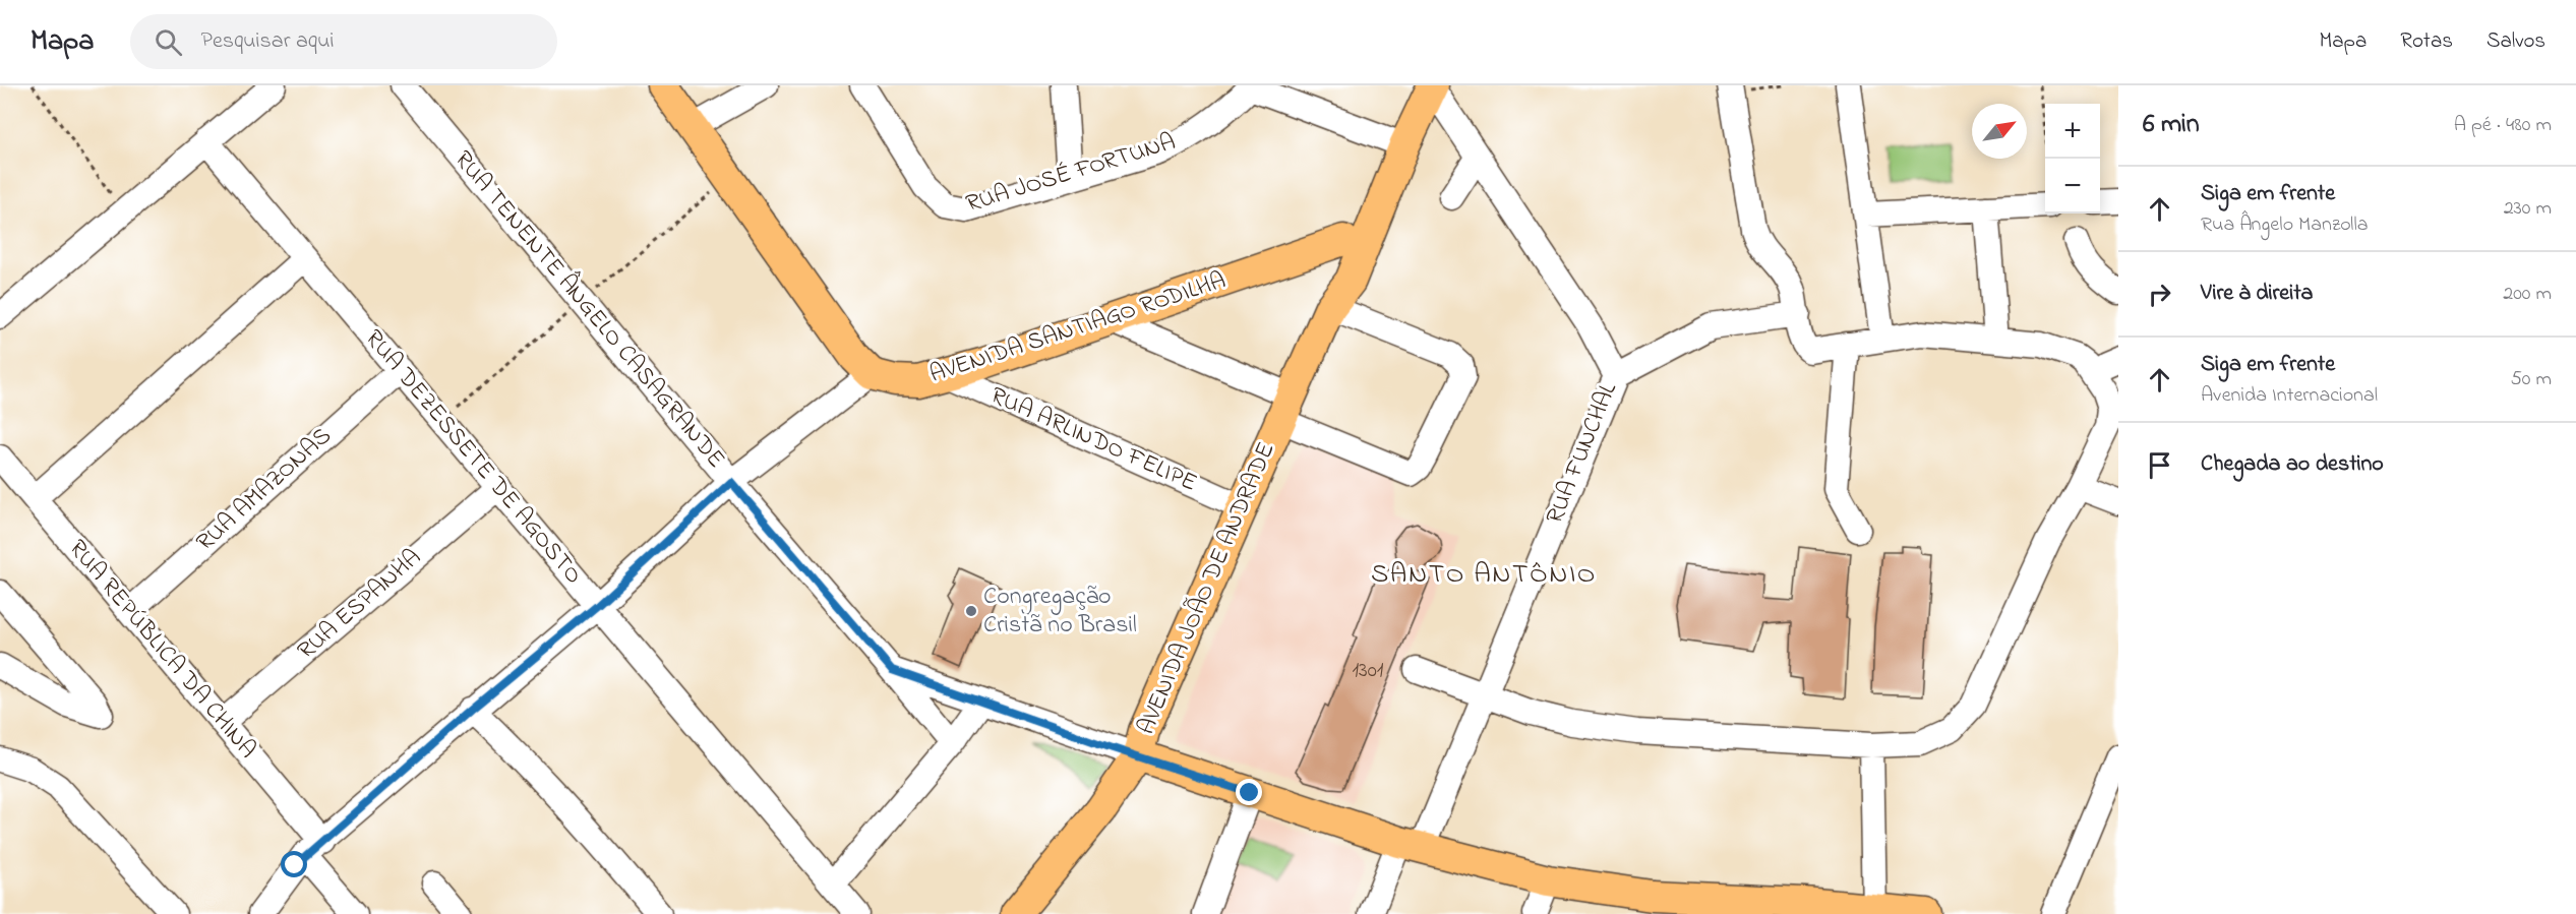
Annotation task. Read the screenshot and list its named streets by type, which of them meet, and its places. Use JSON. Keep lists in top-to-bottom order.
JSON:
{
  "streets": {
    "main road": ["AVENIDA SANTIAGO RODILHA", "AVENIDA JOÃO DE ANDRADE"],
    "street": [
      "RUA JOSÉ FORTUNA",
      "RUA TENENTE ÂNGELO CASAGRANDE",
      "RUA ARLINDO FELIPE",
      "RUA FUNCHAL",
      "RUA DEZESSETE DE AGOSTO",
      "RUA AMAZONAS",
      "RUA ESPANHA",
      "RUA REPÚBLICA DA CHINA"
    ]
  },
  "crossings": [
    ["AVENIDA SANTIAGO RODILHA", "RUA ARLINDO FELIPE"],
    ["AVENIDA SANTIAGO RODILHA", "AVENIDA JOÃO DE ANDRADE"],
    ["RUA ARLINDO FELIPE", "AVENIDA JOÃO DE ANDRADE"],
    ["RUA FUNCHAL", "AVENIDA JOÃO DE ANDRADE"],
    ["RUA DEZESSETE DE AGOSTO", "RUA AMAZONAS"],
    ["RUA DEZESSETE DE AGOSTO", "RUA ESPANHA"],
    ["RUA AMAZONAS", "RUA REPÚBLICA DA CHINA"],
    ["RUA ESPANHA", "RUA REPÚBLICA DA CHINA"]
  ],
  "districts": ["SANTO ANTÔNIO"],
  "places": ["Congregação Cristã no Brasil"],
  "house_numbers": ["1301"],
  "north": "top right",
  "page": {
    "header": "Mapa",
    "search": "Pesquisar aqui",
    "nav": ["Mapa", "Rotas", "Salvos"],
    "heading": ["6 min", "A pé · 480 m"],
    "map_buttons": ["+", "−"],
    "list": [
      ["Siga em frente", "Rua Ângelo Manzolla", "230 m"],
      ["Vire à direita", "200 m"],
      ["Siga em frente", "Avenida Internacional", "50 m"],
      "Chegada ao destino"
    ]
  }
}
